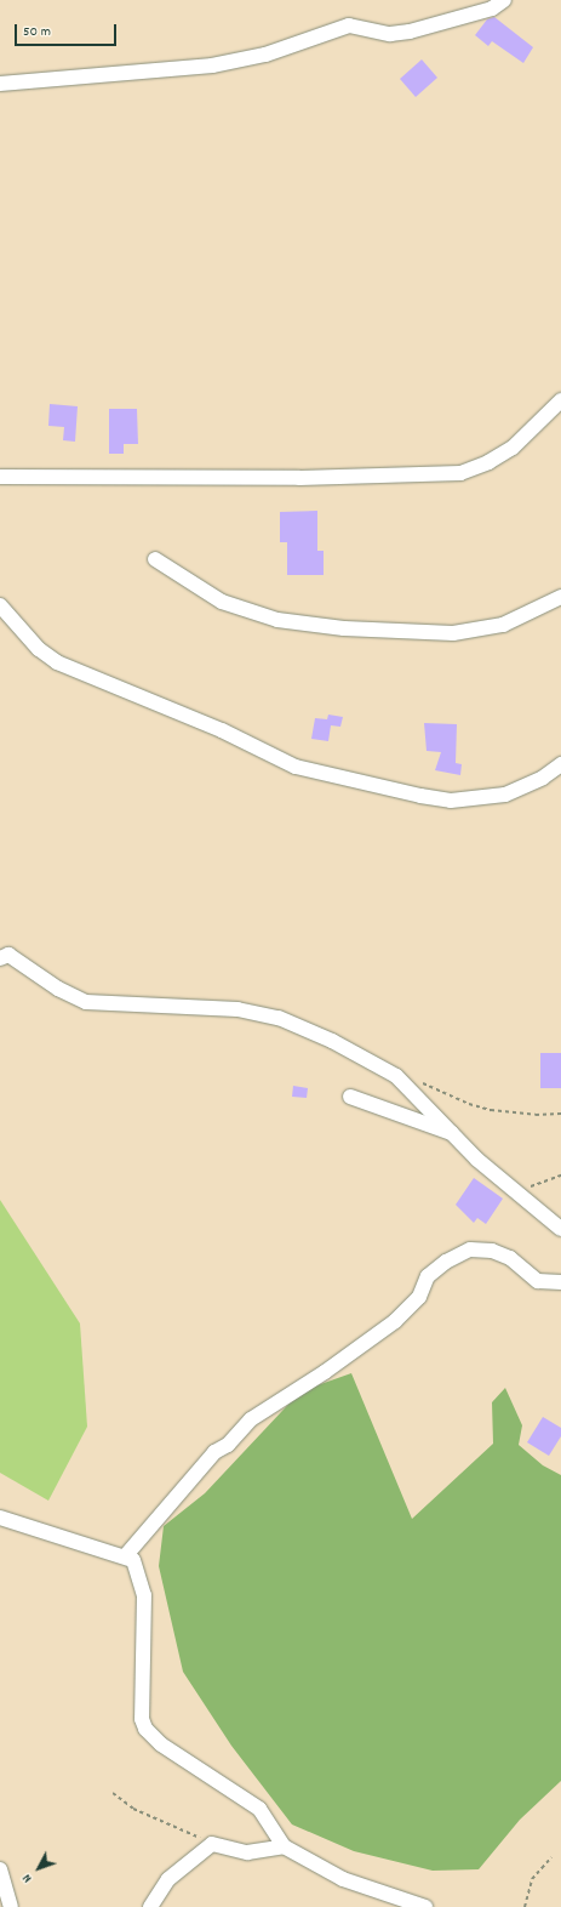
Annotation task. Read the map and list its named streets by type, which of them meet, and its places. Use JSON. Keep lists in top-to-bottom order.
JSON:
{
  "scale_bar": "50 m",
  "north": "bottom left"
}
